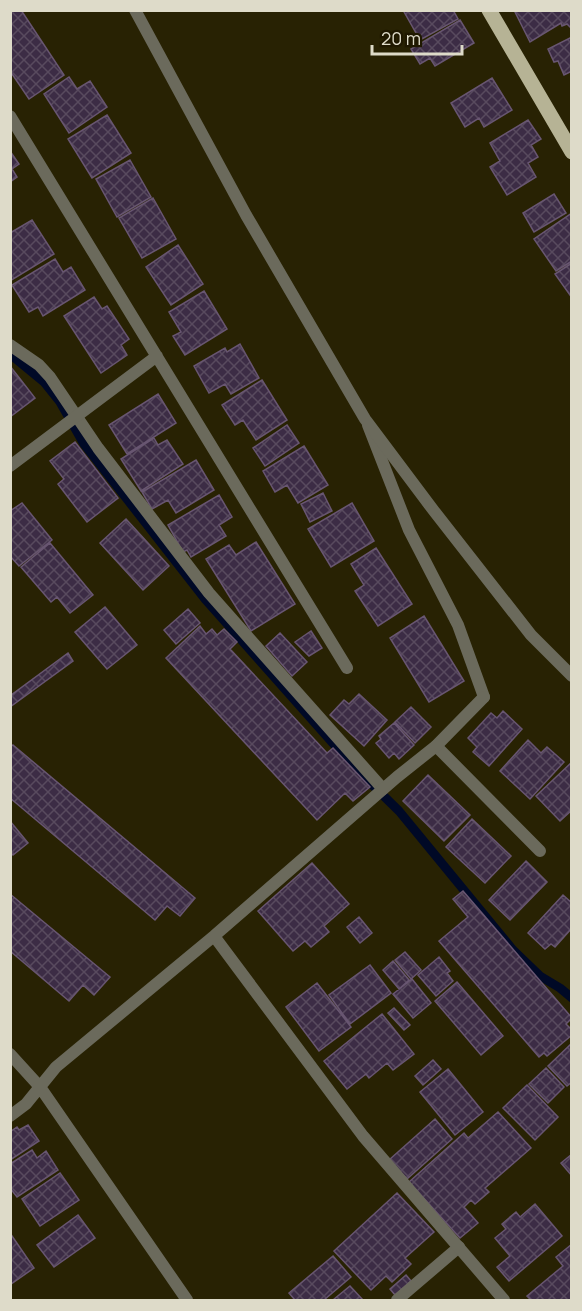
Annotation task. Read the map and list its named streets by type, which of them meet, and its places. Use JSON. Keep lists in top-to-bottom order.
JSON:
{
  "scale_bar": "20 m"
}
